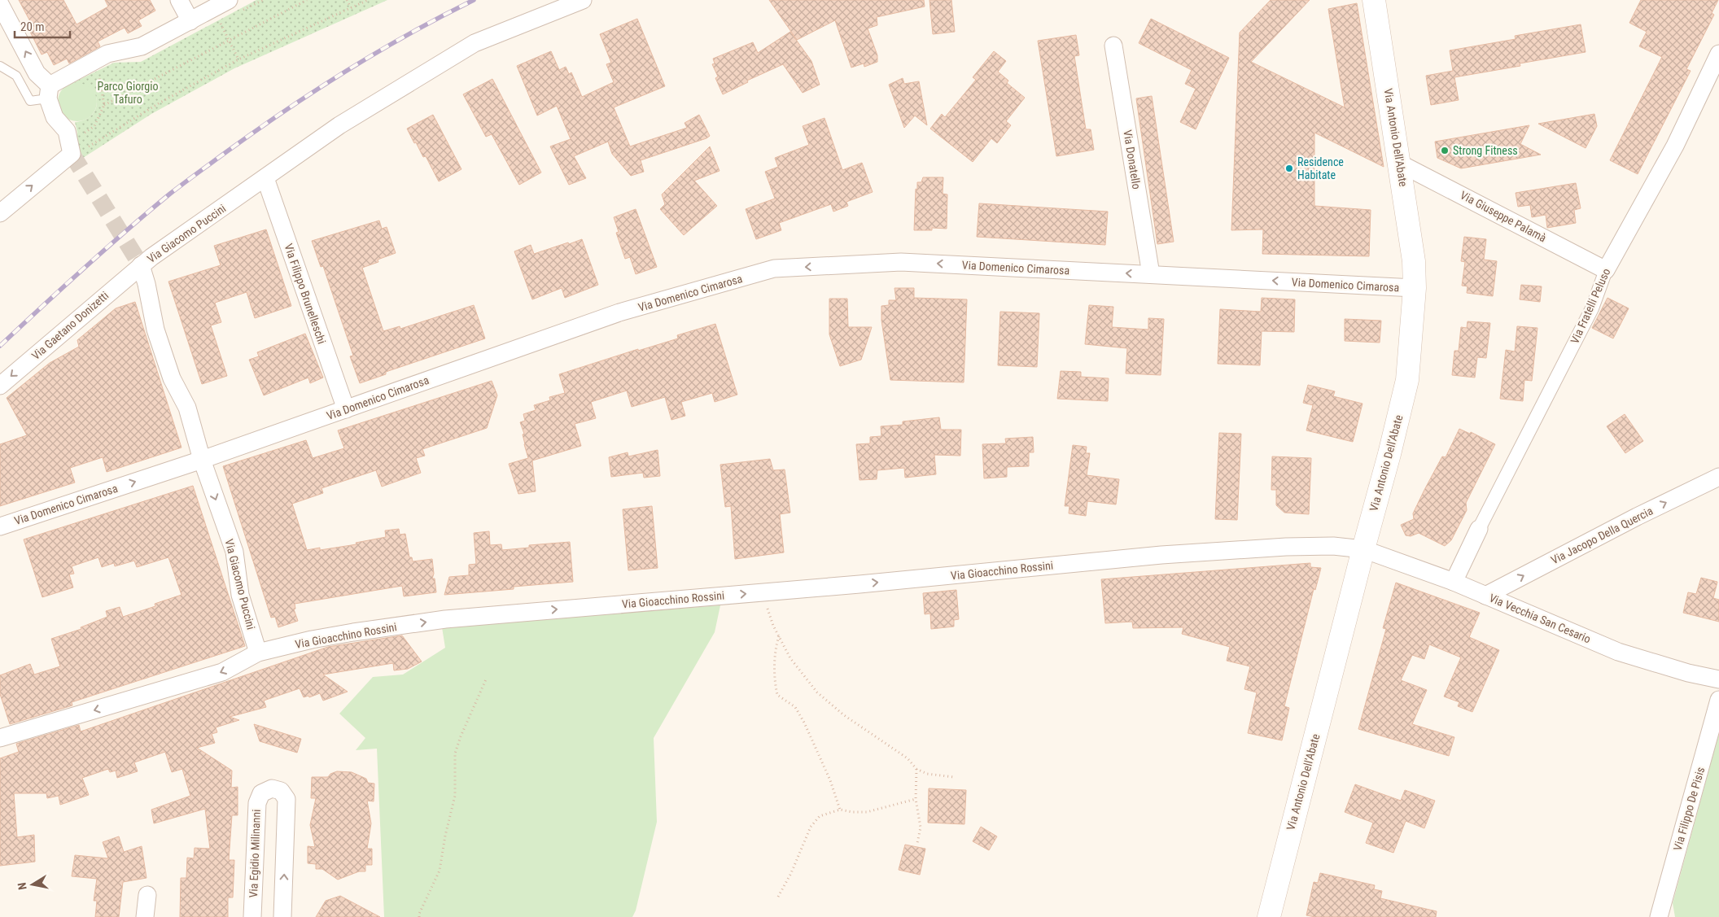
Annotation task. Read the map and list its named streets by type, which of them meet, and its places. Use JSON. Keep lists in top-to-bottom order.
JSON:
{
  "streets": {
    "main road": ["Via Antonio Dell'Abate"],
    "street": [
      "Via Donatello",
      "Via Giuseppe Palamà",
      "Via Giacomo Puccini",
      "Via Domenico Cimarosa",
      "Via Filippo Brunelleschi",
      "Via Fratelli Peluso",
      "Via Gaetano Donizetti",
      "Via Jacopo Della Quercia",
      "Via Gioacchino Rossini",
      "Via Vecchia San Cesario",
      "Via Filippo De Pisis",
      "Via Egidio Milinanni"
    ]
  },
  "crossings": [
    ["Via Antonio Dell'Abate", "Via Giuseppe Palamà"],
    ["Via Antonio Dell'Abate", "Via Domenico Cimarosa"],
    ["Via Antonio Dell'Abate", "Via Gioacchino Rossini"],
    ["Via Antonio Dell'Abate", "Via Vecchia San Cesario"],
    ["Via Donatello", "Via Domenico Cimarosa"],
    ["Via Giuseppe Palamà", "Via Fratelli Peluso"],
    ["Via Giacomo Puccini", "Via Domenico Cimarosa"],
    ["Via Giacomo Puccini", "Via Filippo Brunelleschi"],
    ["Via Giacomo Puccini", "Via Gaetano Donizetti"],
    ["Via Giacomo Puccini", "Via Gioacchino Rossini"],
    ["Via Domenico Cimarosa", "Via Filippo Brunelleschi"],
    ["Via Fratelli Peluso", "Via Vecchia San Cesario"],
    ["Via Jacopo Della Quercia", "Via Vecchia San Cesario"],
    ["Via Gioacchino Rossini", "Via Vecchia San Cesario"]
  ],
  "one_way": ["Via Jacopo Della Quercia"],
  "parks": ["Parco Giorgio Tafuro"],
  "places": ["Strong Fitness", "Residence Habitate"],
  "scale_bar": "20 m",
  "north": "left"
}
